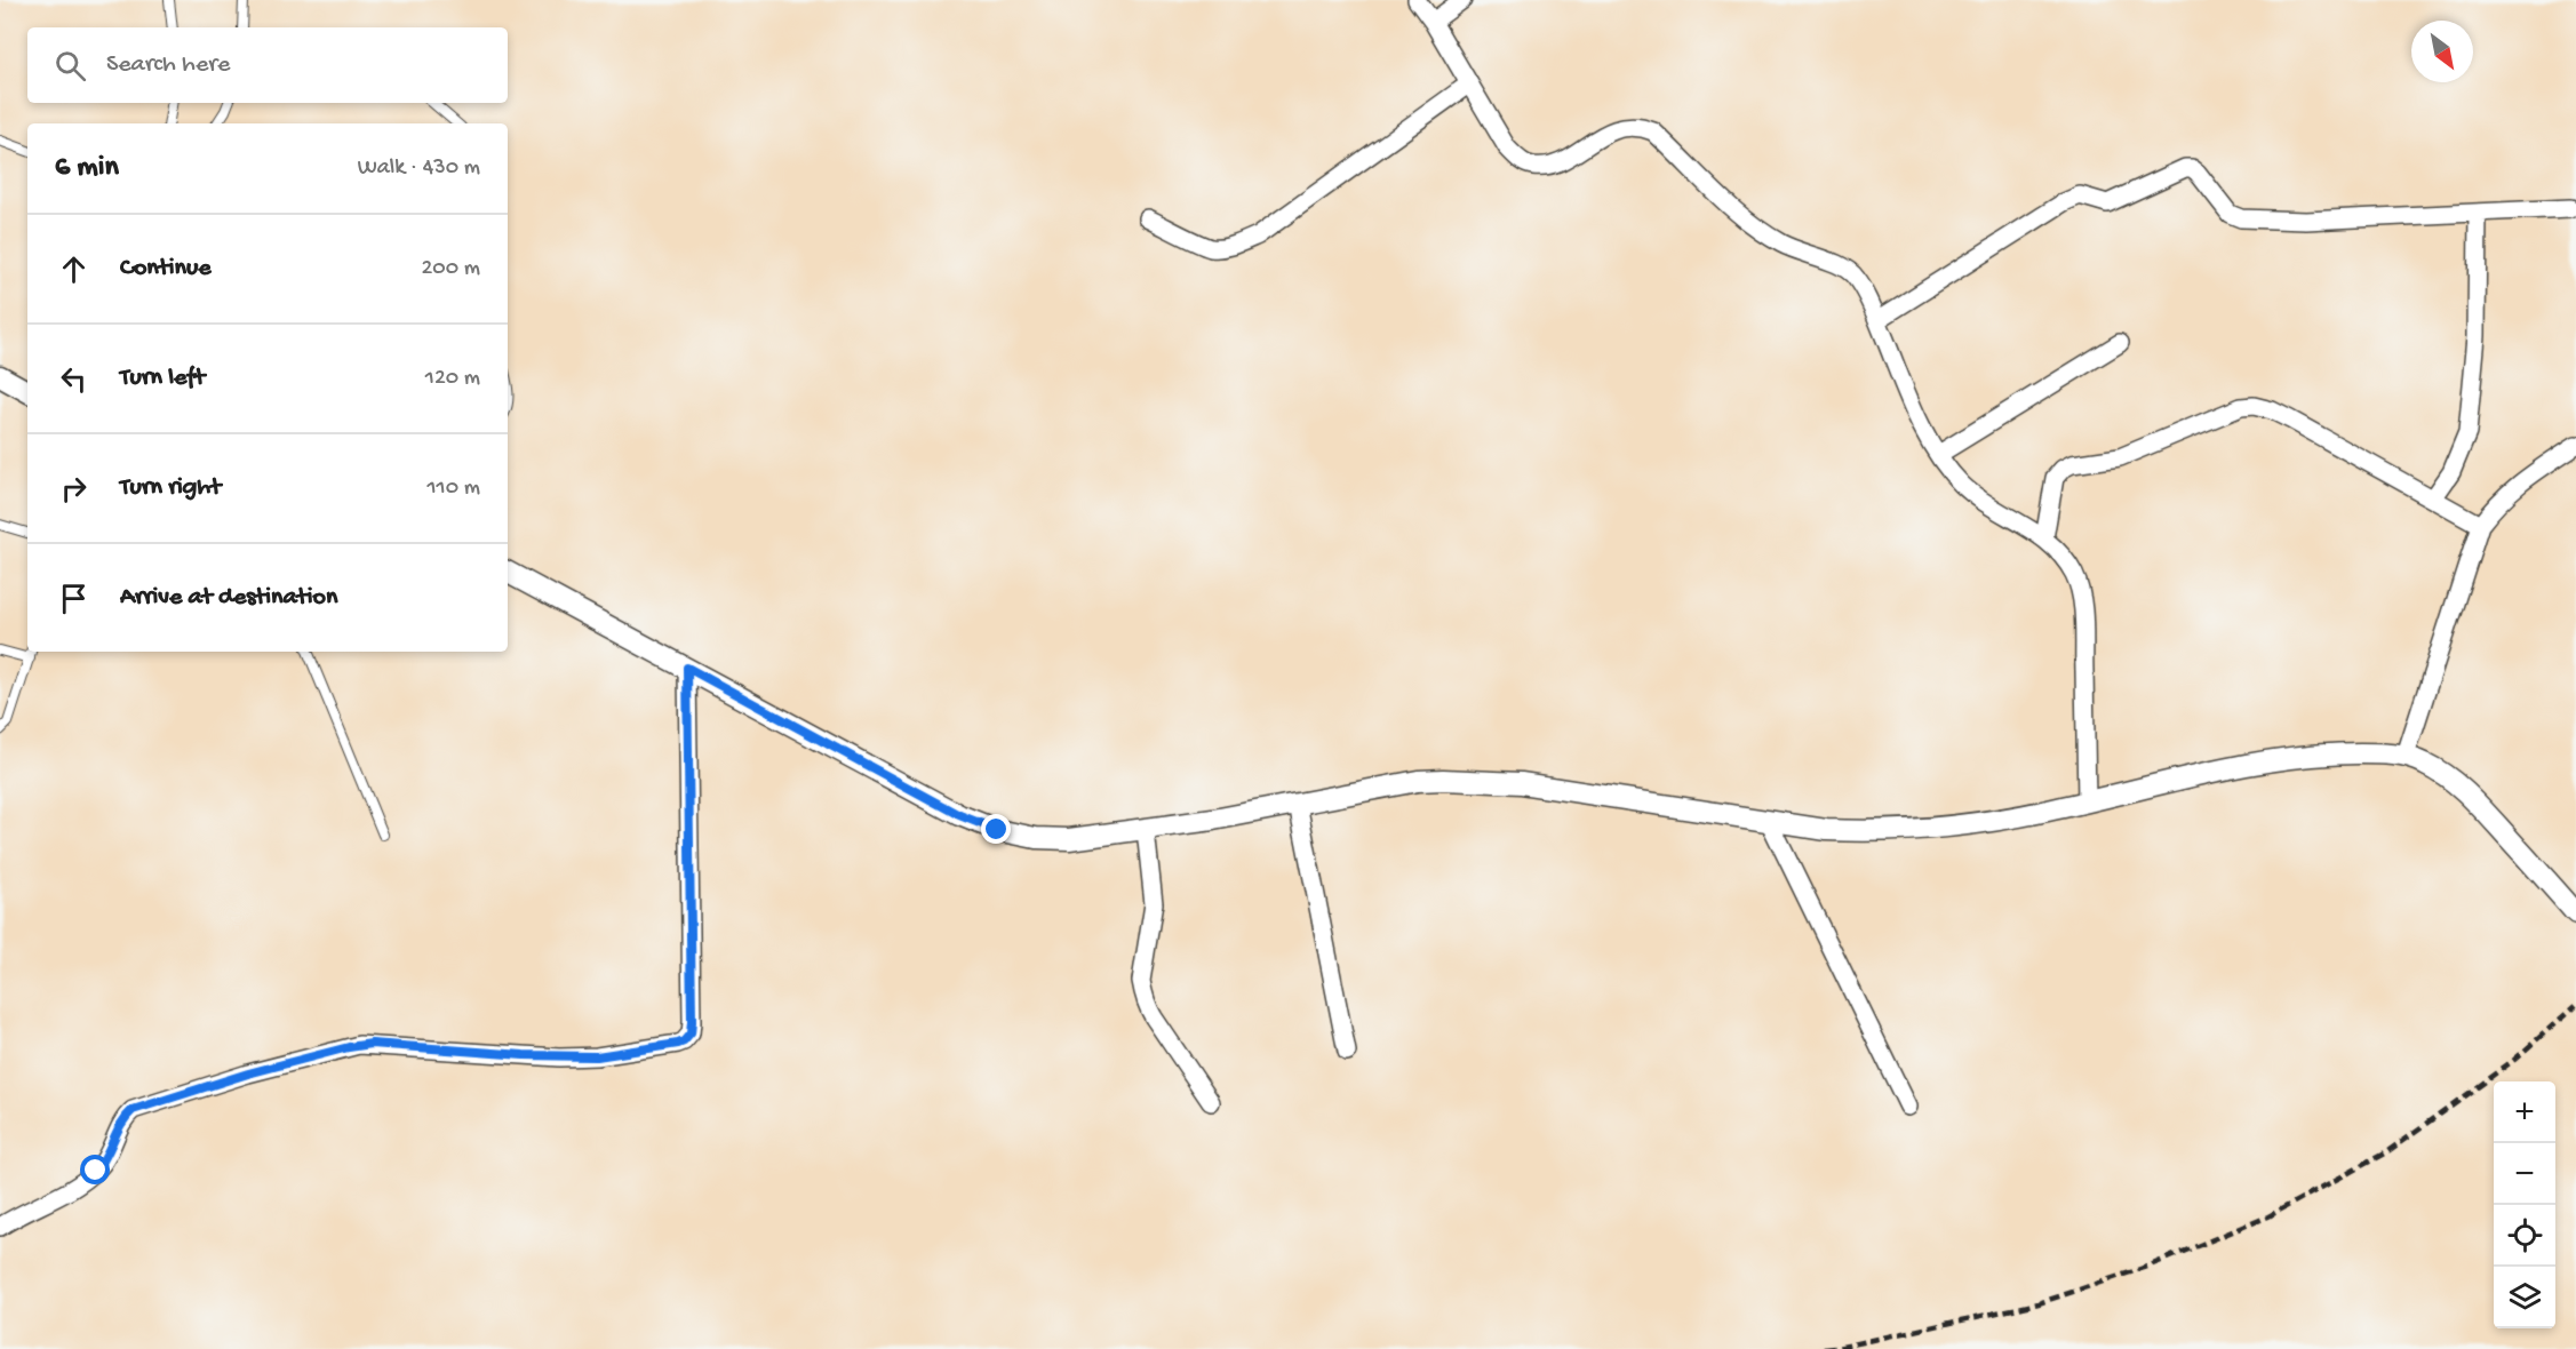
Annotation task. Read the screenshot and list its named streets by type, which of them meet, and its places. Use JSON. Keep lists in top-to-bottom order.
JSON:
{
  "north": "bottom right",
  "page": {
    "search": "Search here",
    "heading": ["6 min", "Walk · 430 m"],
    "list": [
      ["Continue", "200 m"],
      ["Turn left", "120 m"],
      ["Turn right", "110 m"],
      "Arrive at destination"
    ],
    "map_buttons": ["+", "−"]
  }
}
